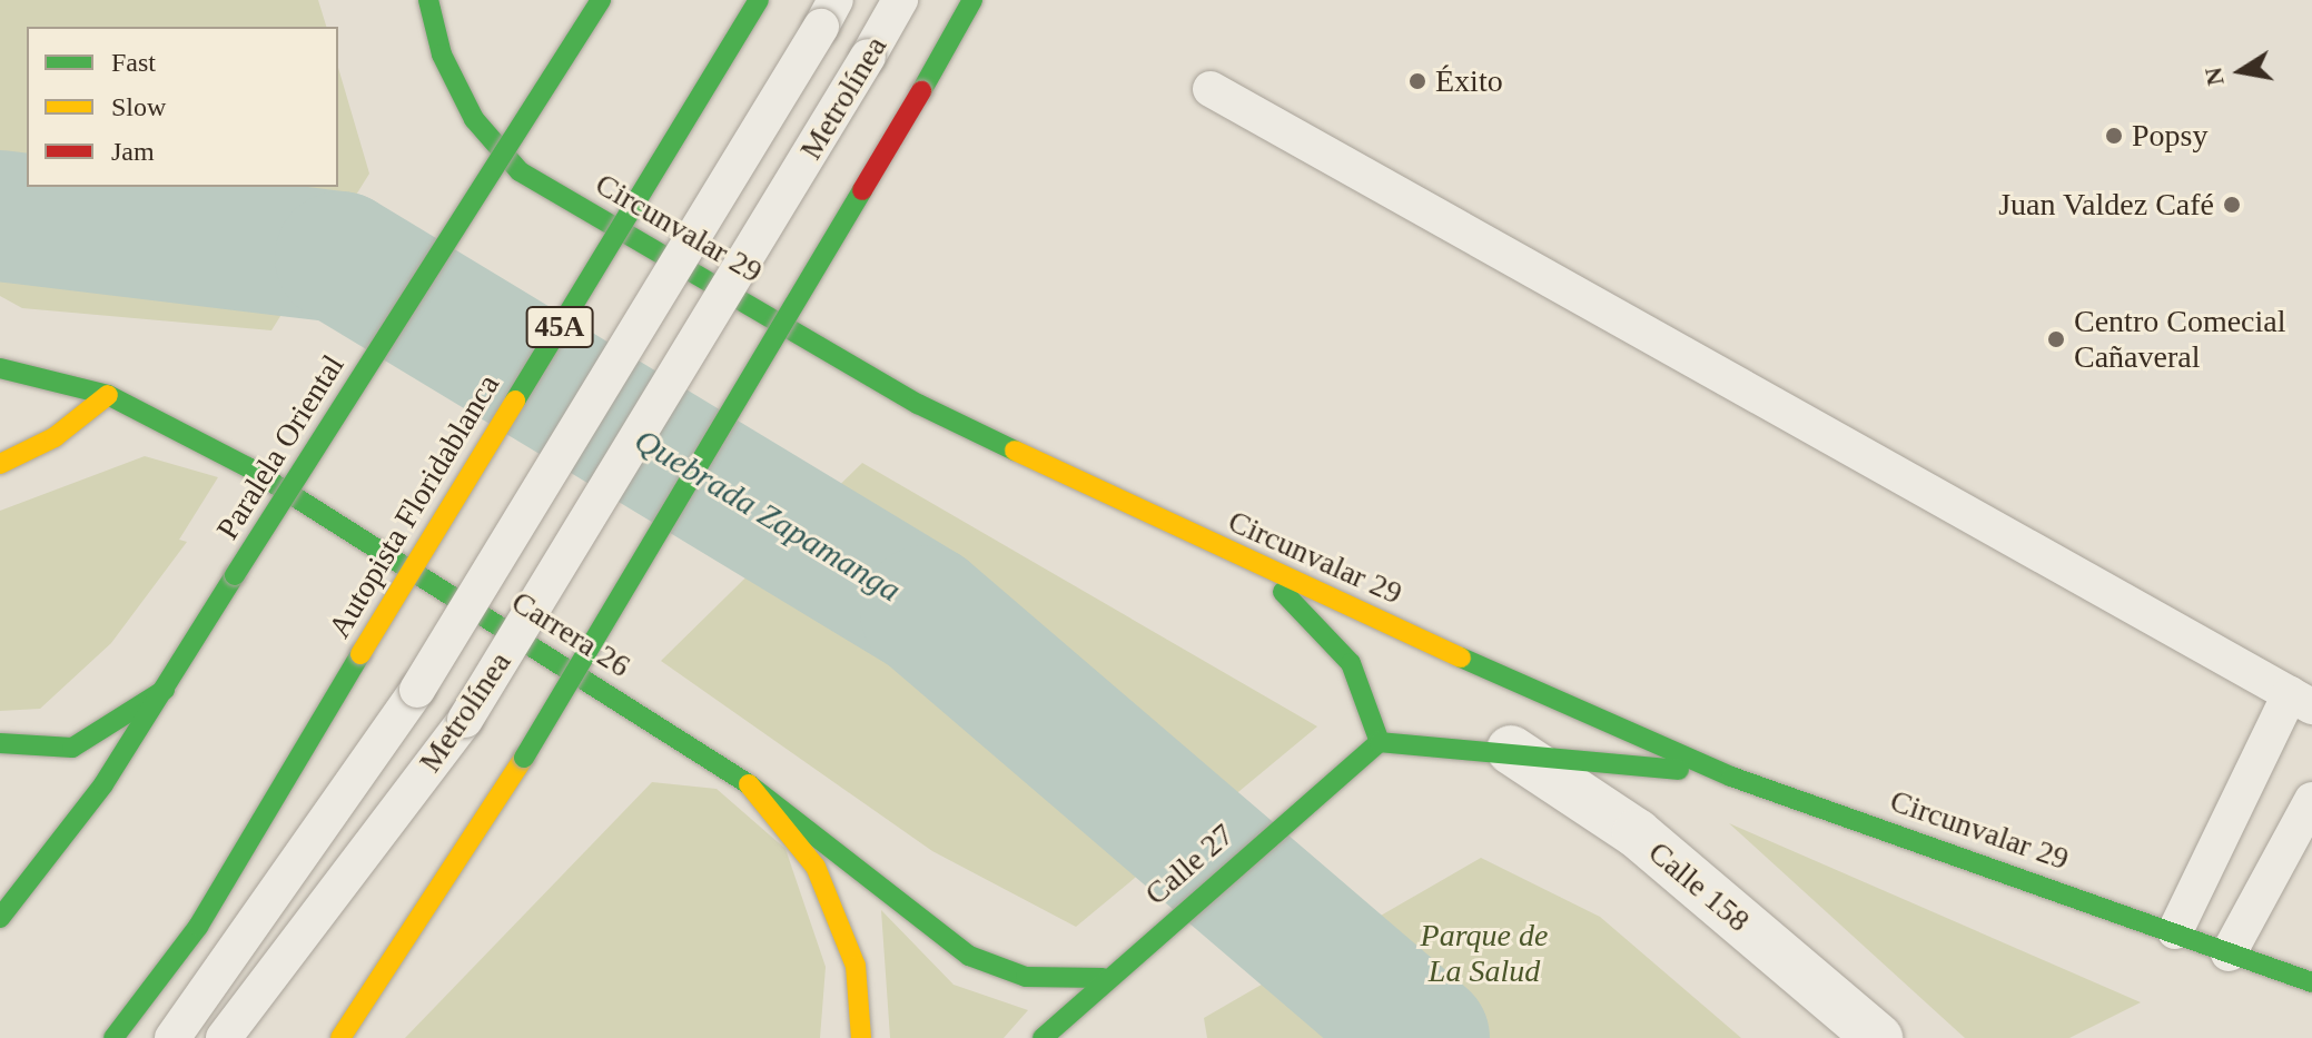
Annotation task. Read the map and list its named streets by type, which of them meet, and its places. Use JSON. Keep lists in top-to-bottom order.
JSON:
{
  "streets": {
    "main road": [
      "Circunvalar 29",
      "45A",
      "Paralela Oriental",
      "Autopista Floridablanca",
      "Carrera 26",
      "Calle 27"
    ],
    "street": ["Calle 158"],
    "lane": ["Metrolínea"]
  },
  "crossings": [
    ["Carrera 26", "Calle 27"]
  ],
  "water": ["Quebrada Zapamanga"],
  "parks": ["Parque de La Salud"],
  "places": [
    "Éxito",
    "Popsy",
    "Juan Valdez Café",
    "Centro Comecial Cañaveral"
  ],
  "legend": ["Fast", "Slow", "Jam"],
  "north": "left"
}
